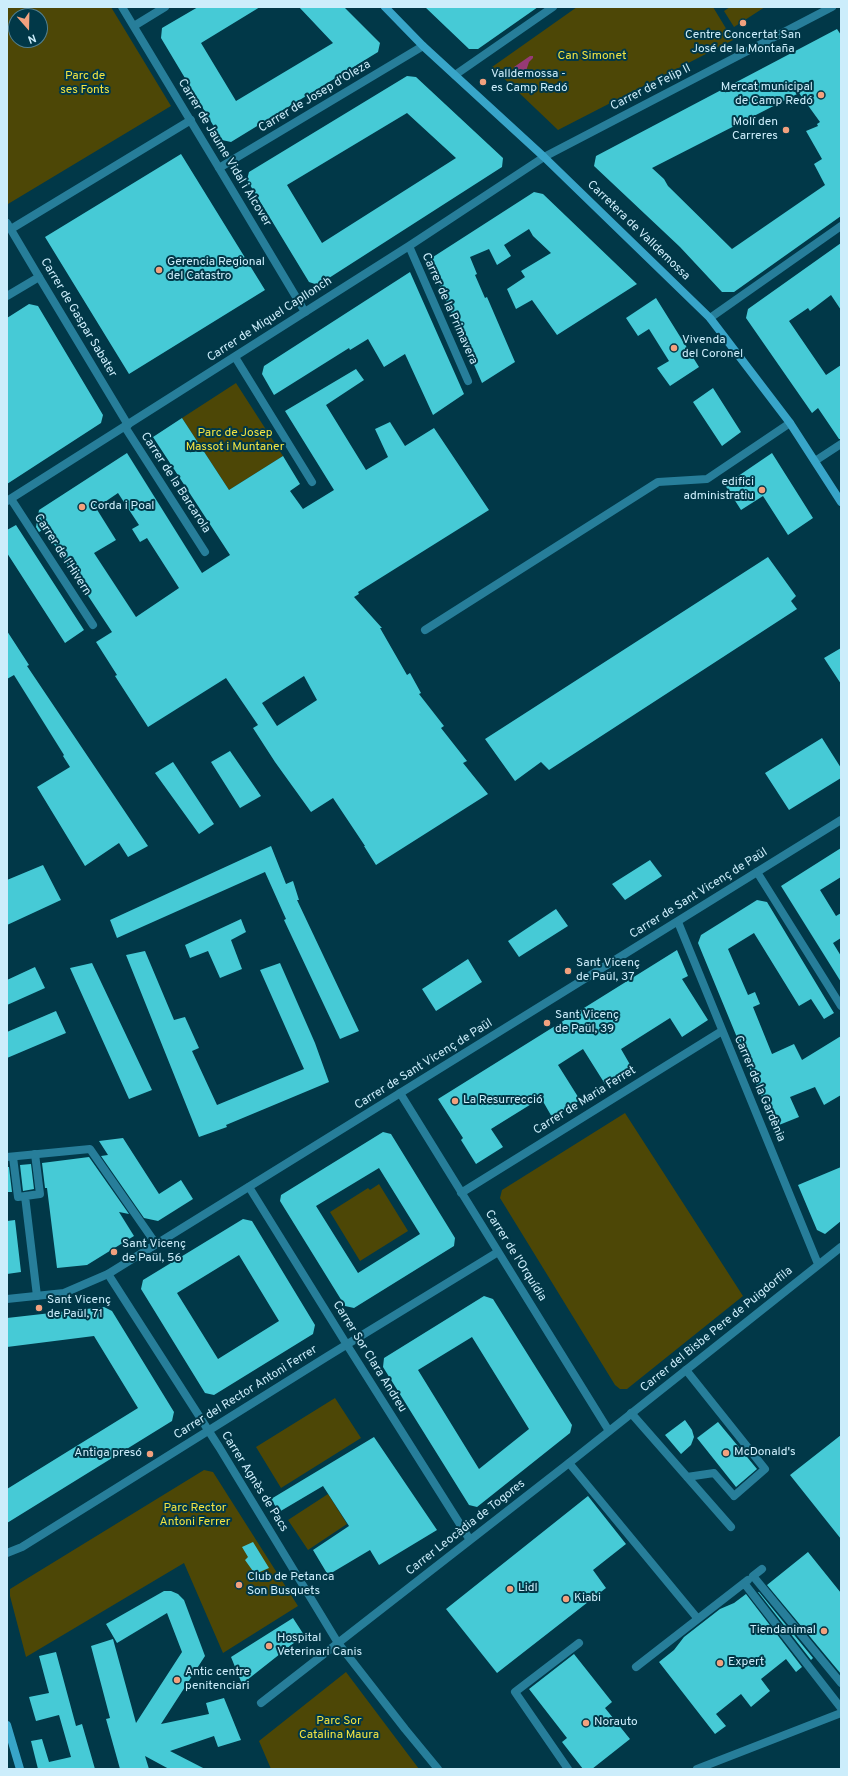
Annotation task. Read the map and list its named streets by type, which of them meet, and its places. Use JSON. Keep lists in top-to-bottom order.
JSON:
{
  "streets": {
    "main road": ["Carretera de Valldemossa"],
    "street": [
      "Carrer de Felip II",
      "Carrer de Josep d'Oleza",
      "Carrer de Jaume Vidal i Alcover",
      "Carrer de la Primavera",
      "Carrer de Gaspar Sabater",
      "Carrer de Miquel Capllonch",
      "Carrer de la Barcarola",
      "Carrer de l'Hivern",
      "Carrer de Sant Vicenç de Paül",
      "Carrer de la Gardènia",
      "Carrer de Maria Ferret",
      "Carrer de l'Orquídia",
      "Carrer del Bisbe Pere de Puigdorfila",
      "Carrer Sor Clara Andreu",
      "Carrer del Rector Antoni Ferrer",
      "Carrer Agnès de Pacs",
      "Carrer Leocàdia de Togores"
    ]
  },
  "crossings": [
    ["Carrer de Felip II", "Carretera de Valldemossa"],
    ["Carrer de Felip II", "Carrer de Miquel Capllonch"],
    ["Carrer de Josep d'Oleza", "Carrer de Jaume Vidal i Alcover"],
    ["Carrer de Josep d'Oleza", "Carretera de Valldemossa"],
    ["Carrer de Jaume Vidal i Alcover", "Carrer de Miquel Capllonch"],
    ["Carretera de Valldemossa", "Carrer de Miquel Capllonch"],
    ["Carrer de la Primavera", "Carrer de Miquel Capllonch"],
    ["Carrer de Gaspar Sabater", "Carrer de Miquel Capllonch"],
    ["Carrer de Gaspar Sabater", "Carrer de la Barcarola"],
    ["Carrer de Miquel Capllonch", "Carrer de la Barcarola"],
    ["Carrer de Miquel Capllonch", "Carrer de l'Hivern"],
    ["Carrer de Sant Vicenç de Paül", "Carrer de la Gardènia"],
    ["Carrer de Sant Vicenç de Paül", "Carrer de l'Orquídia"],
    ["Carrer de Sant Vicenç de Paül", "Carrer Sor Clara Andreu"],
    ["Carrer de Sant Vicenç de Paül", "Carrer Agnès de Pacs"],
    ["Carrer de la Gardènia", "Carrer de Maria Ferret"],
    ["Carrer de la Gardènia", "Carrer del Bisbe Pere de Puigdorfila"],
    ["Carrer de Maria Ferret", "Carrer de l'Orquídia"],
    ["Carrer de l'Orquídia", "Carrer del Bisbe Pere de Puigdorfila"],
    ["Carrer de l'Orquídia", "Carrer del Rector Antoni Ferrer"],
    ["Carrer de l'Orquídia", "Carrer Leocàdia de Togores"],
    ["Carrer del Bisbe Pere de Puigdorfila", "Carrer Leocàdia de Togores"],
    ["Carrer Sor Clara Andreu", "Carrer del Rector Antoni Ferrer"],
    ["Carrer Sor Clara Andreu", "Carrer Leocàdia de Togores"],
    ["Carrer del Rector Antoni Ferrer", "Carrer Agnès de Pacs"],
    ["Carrer Agnès de Pacs", "Carrer Leocàdia de Togores"]
  ],
  "parks": [
    "Can Simonet",
    "Parc de ses Fonts",
    "Parc de Josep Massot i Muntaner",
    "Parc Rector Antoni Ferrer",
    "Parc Sor Catalina Maura"
  ],
  "places": [
    "Centre Concertat San José de la Montaña",
    "Valldemossa - es Camp Redó",
    "Mercat municipal de Camp Redó",
    "Molí den Carreres",
    "Gerencia Regional del Catastro",
    "Vivenda del Coronel",
    "edifici administratiu",
    "Corda i Poal",
    "Sant Vicenç de Paül, 37",
    "Sant Vicenç de Paül, 39",
    "La Resurrecció",
    "Sant Vicenç de Paül, 56",
    "Sant Vicenç de Paül, 71",
    "McDonald's",
    "Antiga presó",
    "Club de Petanca Son Busquets",
    "Lidl",
    "Kiabi",
    "Tiendanimal",
    "Hospital Veterinari Canis",
    "Expert",
    "Antic centre penitenciari",
    "Norauto"
  ],
  "north": "bottom"
}
